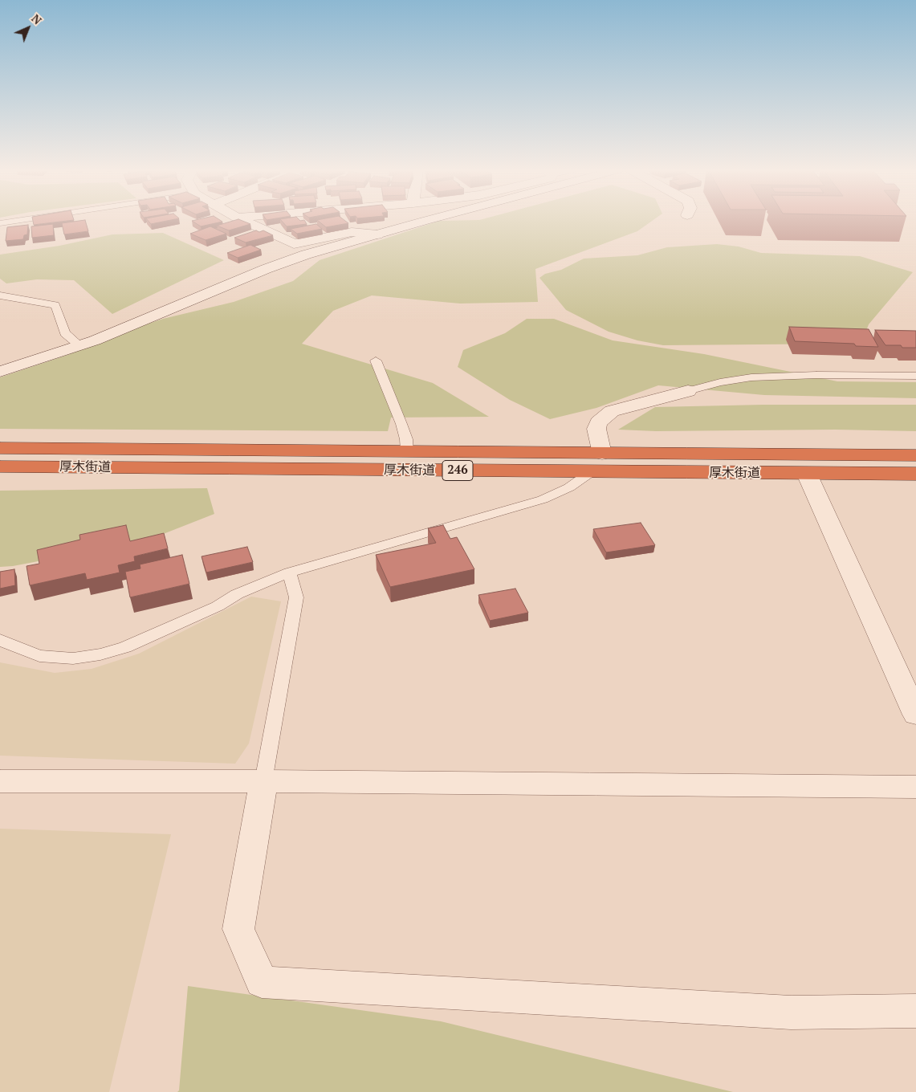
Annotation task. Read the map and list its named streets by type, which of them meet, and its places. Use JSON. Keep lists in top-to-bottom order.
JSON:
{
  "streets": {
    "highway": ["厚木街道", "246"]
  },
  "north": "top right"
}
